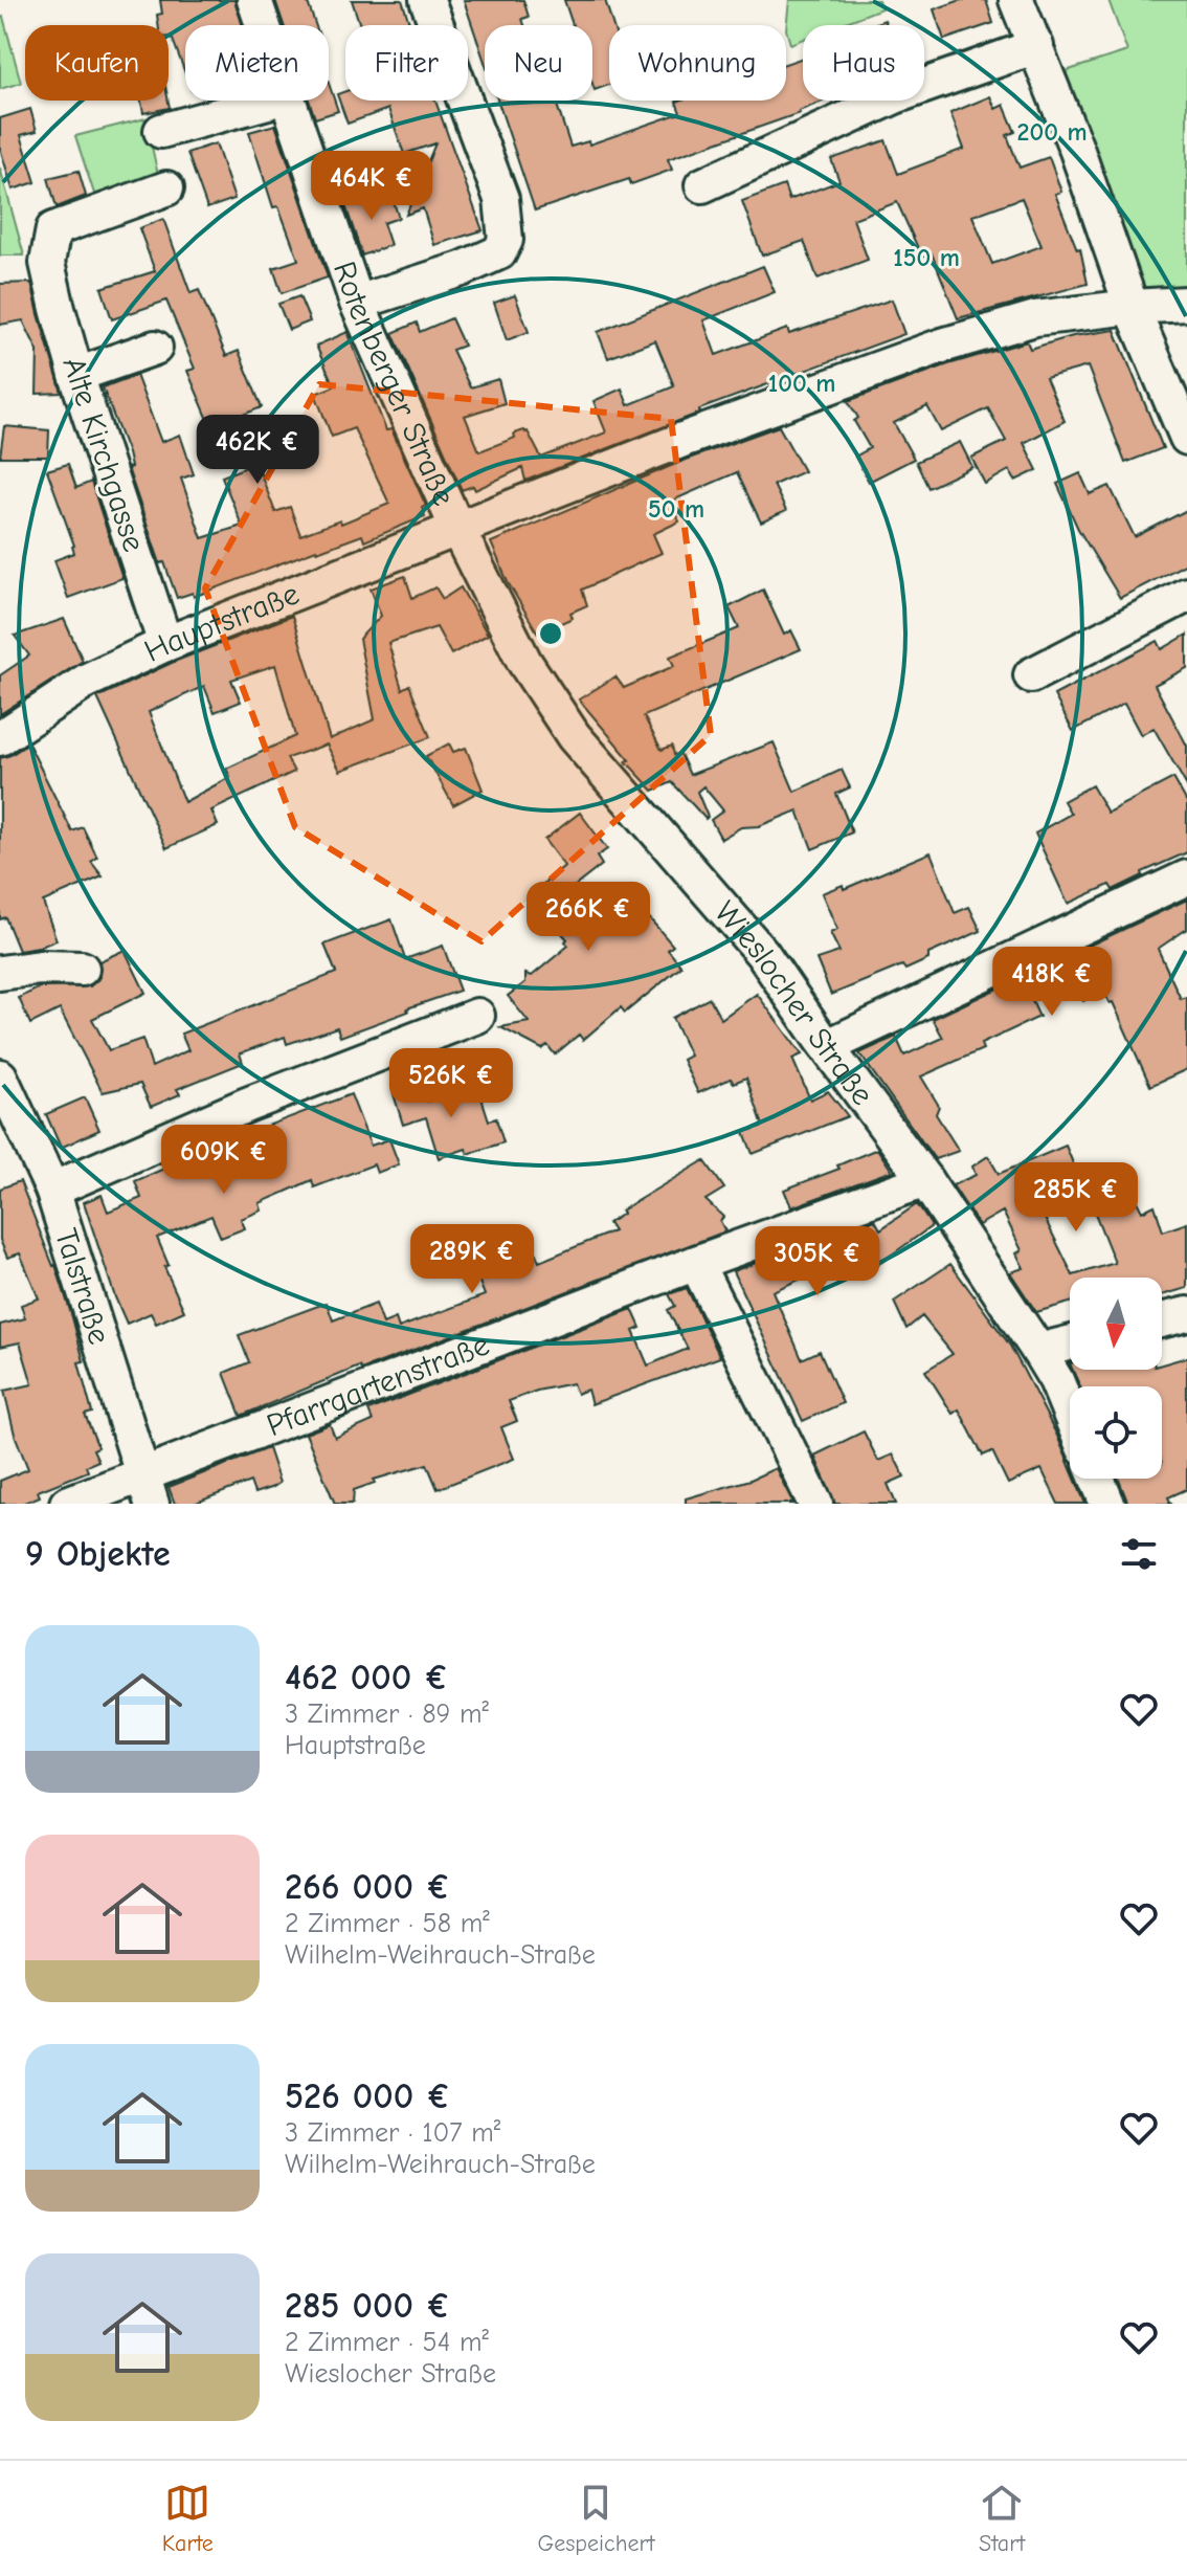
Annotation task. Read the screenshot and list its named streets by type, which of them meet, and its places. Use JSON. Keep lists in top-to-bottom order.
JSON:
{
  "streets": {
    "street": [
      "Rotenberger Straße",
      "Alte Kirchgasse",
      "Hauptstraße",
      "Wieslocher Straße",
      "Talstraße",
      "Pfarrgartenstraße"
    ]
  },
  "crossings": [
    ["Rotenberger Straße", "Hauptstraße"],
    ["Rotenberger Straße", "Wieslocher Straße"],
    ["Alte Kirchgasse", "Hauptstraße"],
    ["Hauptstraße", "Wieslocher Straße"],
    ["Wieslocher Straße", "Pfarrgartenstraße"],
    ["Talstraße", "Pfarrgartenstraße"]
  ],
  "north": "bottom",
  "page": {
    "chip": [
      "Kaufen",
      "Mieten",
      "Filter",
      "Neu",
      "Wohnung",
      "Haus"
    ],
    "price": [
      "464K €",
      "462K €",
      "266K €",
      "418K €",
      "526K €",
      "609K €",
      "285K €",
      "289K €",
      "305K €"
    ],
    "heading": "9 Objekte",
    "list": [
      {
        "name": "462 000 €",
        "note": "3 Zimmer · 89 m² · Hauptstraße"
      },
      {
        "name": "266 000 €",
        "note": "2 Zimmer · 58 m² · Wilhelm-Weihrauch-Straße"
      },
      {
        "name": "526 000 €",
        "note": "3 Zimmer · 107 m² · Wilhelm-Weihrauch-Straße"
      },
      {
        "name": "285 000 €",
        "note": "2 Zimmer · 54 m² · Wieslocher Straße"
      }
    ],
    "tabs": ["Karte", "Gespeichert", "Start"]
  },
  "rings": [
    "200 m",
    "150 m",
    "100 m",
    "50 m"
  ]
}
